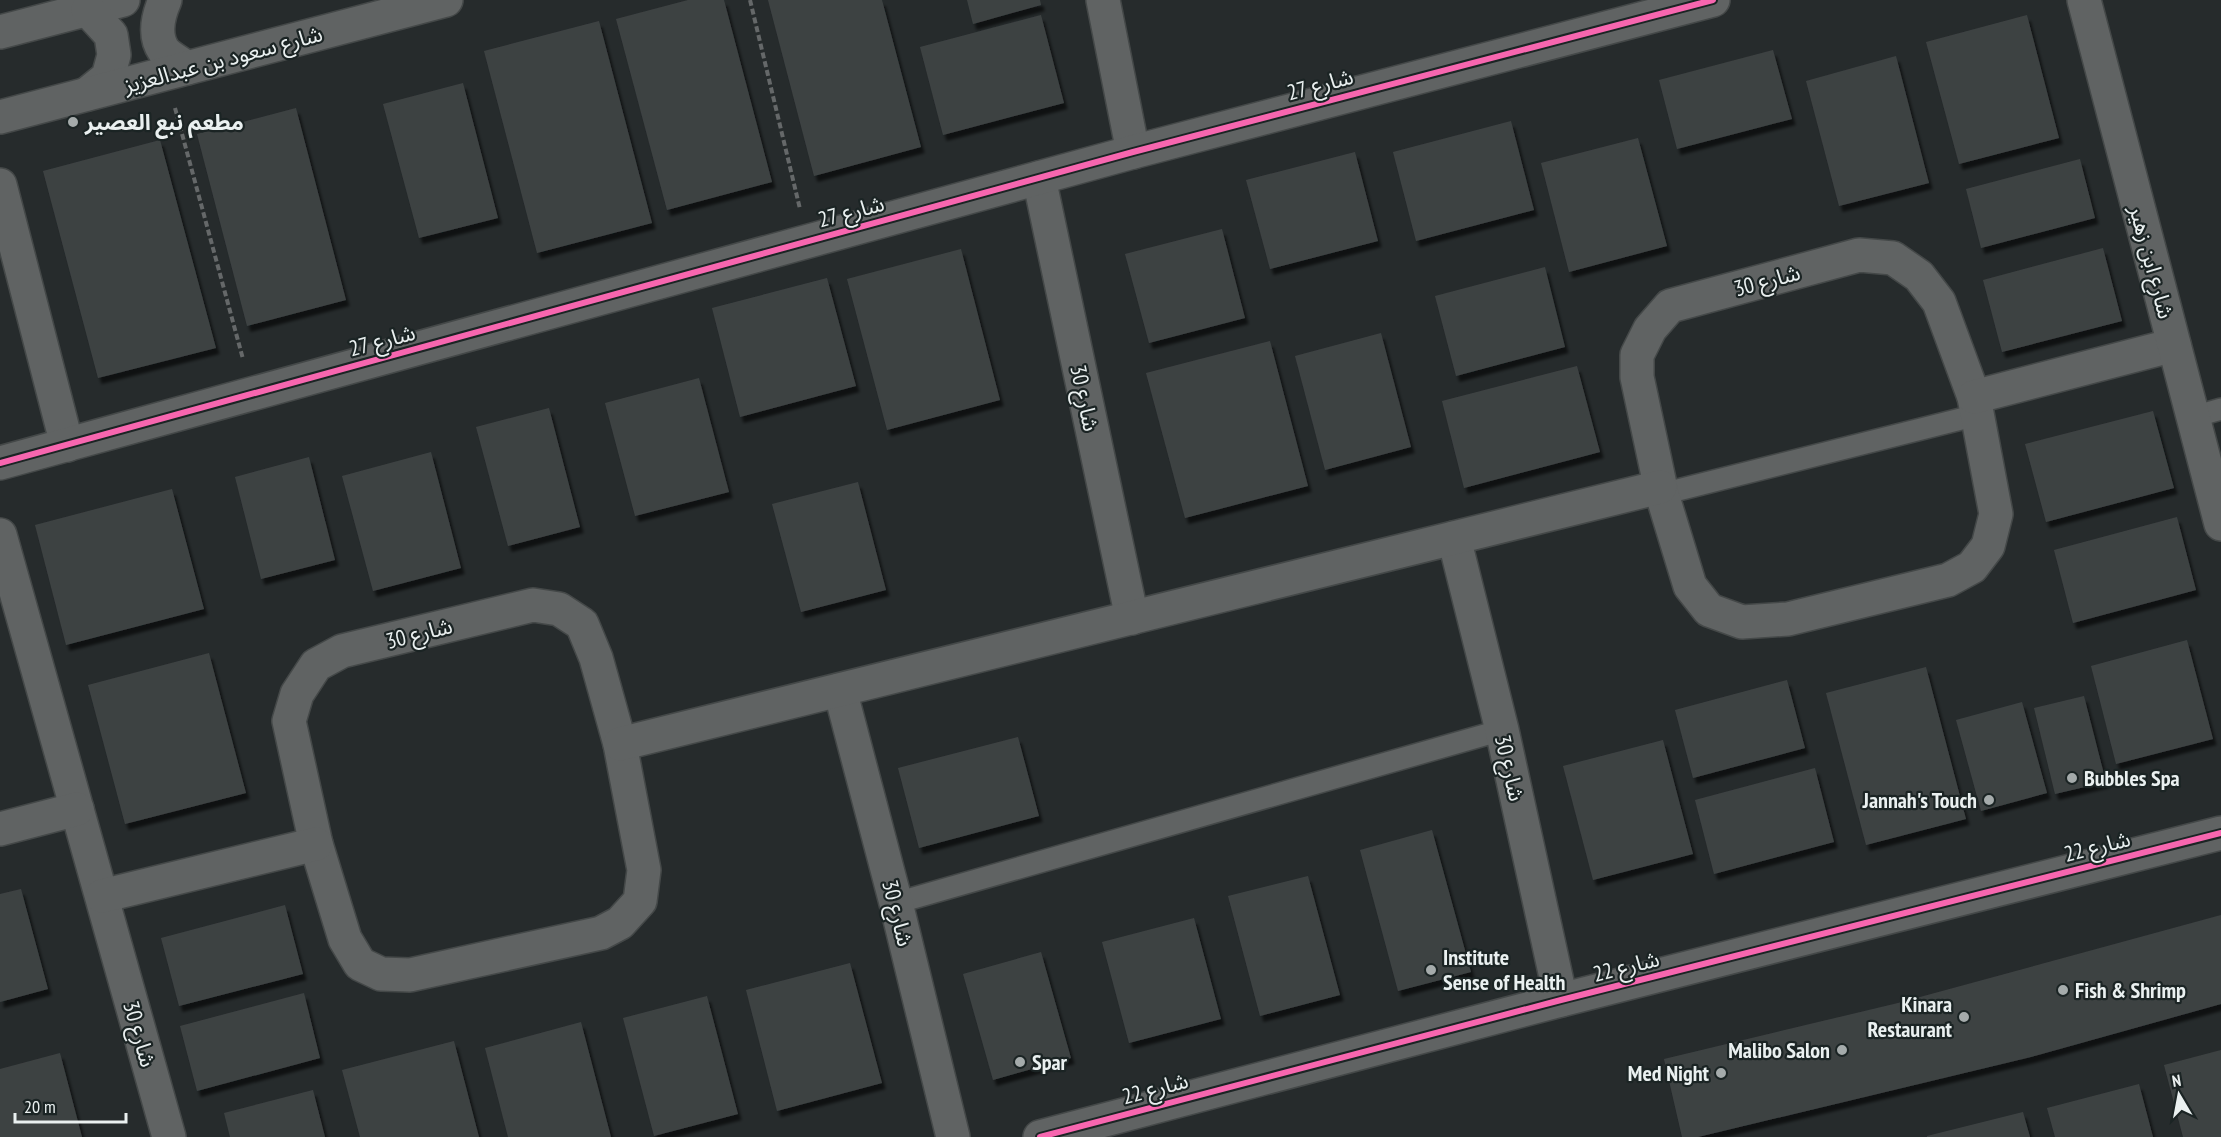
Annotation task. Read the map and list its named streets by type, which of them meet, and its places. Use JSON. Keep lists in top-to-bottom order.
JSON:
{
  "streets": {
    "street": [
      "شارع سعود بن عبدالعزيز",
      "شارع 27",
      "شارع ابن زهير",
      "شارع 30",
      "شارع 22"
    ]
  },
  "crossings": [
    ["شارع 27", "شارع 30"],
    ["شارع 30", "شارع 22"]
  ],
  "places": [
    "مطعم نبع العصير",
    "Bubbles Spa",
    "Jannah's Touch",
    "Institute Sense of Health",
    "Fish & Shrimp",
    "Kinara Restaurant",
    "Malibo Salon",
    "Spar",
    "Med Night"
  ],
  "scale_bar": "20 m",
  "north": "top"
}
